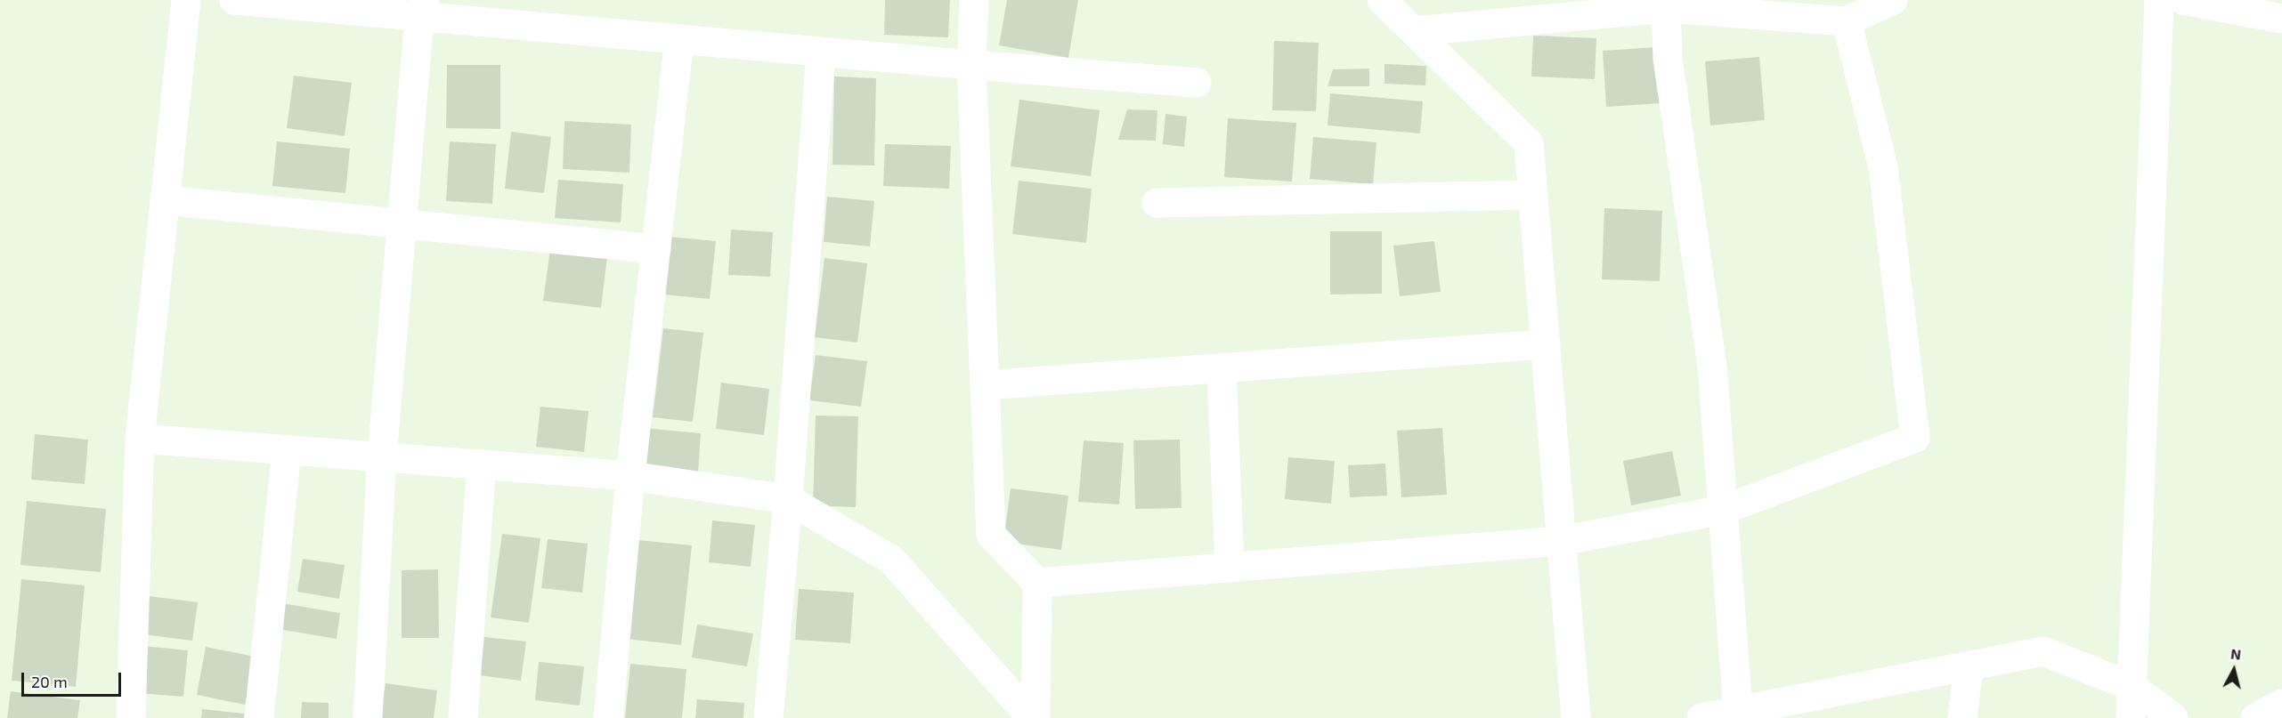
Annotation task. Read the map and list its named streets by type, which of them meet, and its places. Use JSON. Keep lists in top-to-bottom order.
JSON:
{
  "scale_bar": "20 m",
  "north": "top"
}
